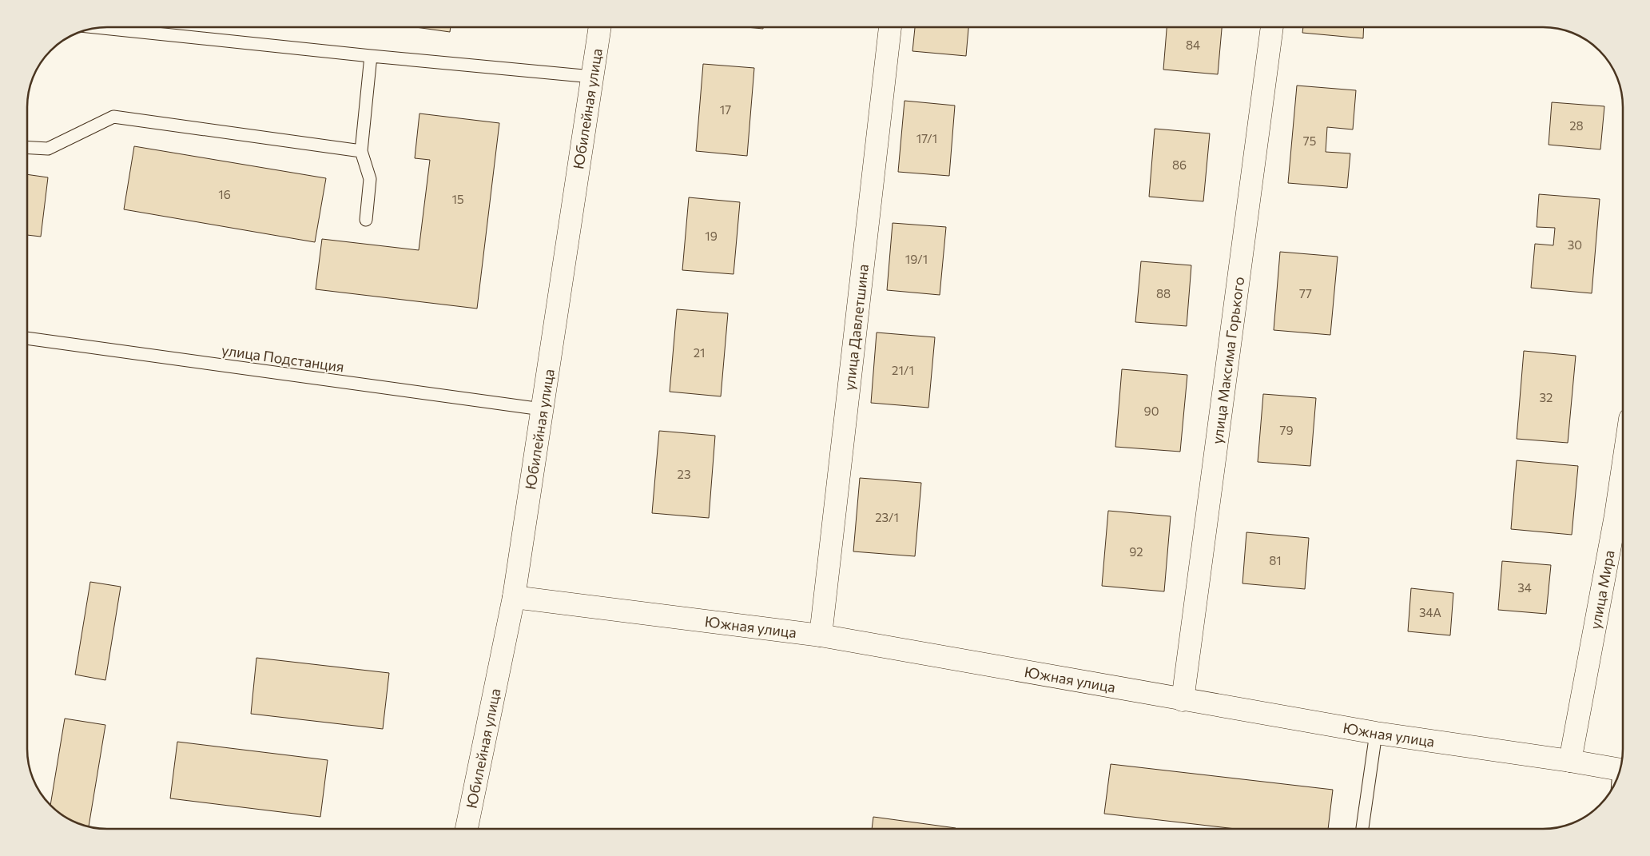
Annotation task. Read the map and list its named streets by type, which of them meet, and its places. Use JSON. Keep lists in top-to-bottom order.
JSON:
{
  "streets": {
    "street": [
      "Юбилейная улица",
      "улица Давлетшина",
      "улица Максима Горького",
      "улица Мира",
      "Южная улица"
    ],
    "lane": ["улица Подстанция"]
  },
  "crossings": [
    ["Юбилейная улица", "улица Подстанция"],
    ["Юбилейная улица", "Южная улица"],
    ["улица Давлетшина", "Южная улица"],
    ["улица Максима Горького", "Южная улица"],
    ["улица Мира", "Южная улица"]
  ],
  "house_numbers": [
    "84",
    "17",
    "28",
    "17/1",
    "75",
    "86",
    "16",
    "15",
    "19",
    "30",
    "19/1",
    "88",
    "77",
    "21",
    "21/1",
    "32",
    "90",
    "79",
    "23",
    "23/1",
    "92",
    "81",
    "34",
    "34А"
  ]
}
